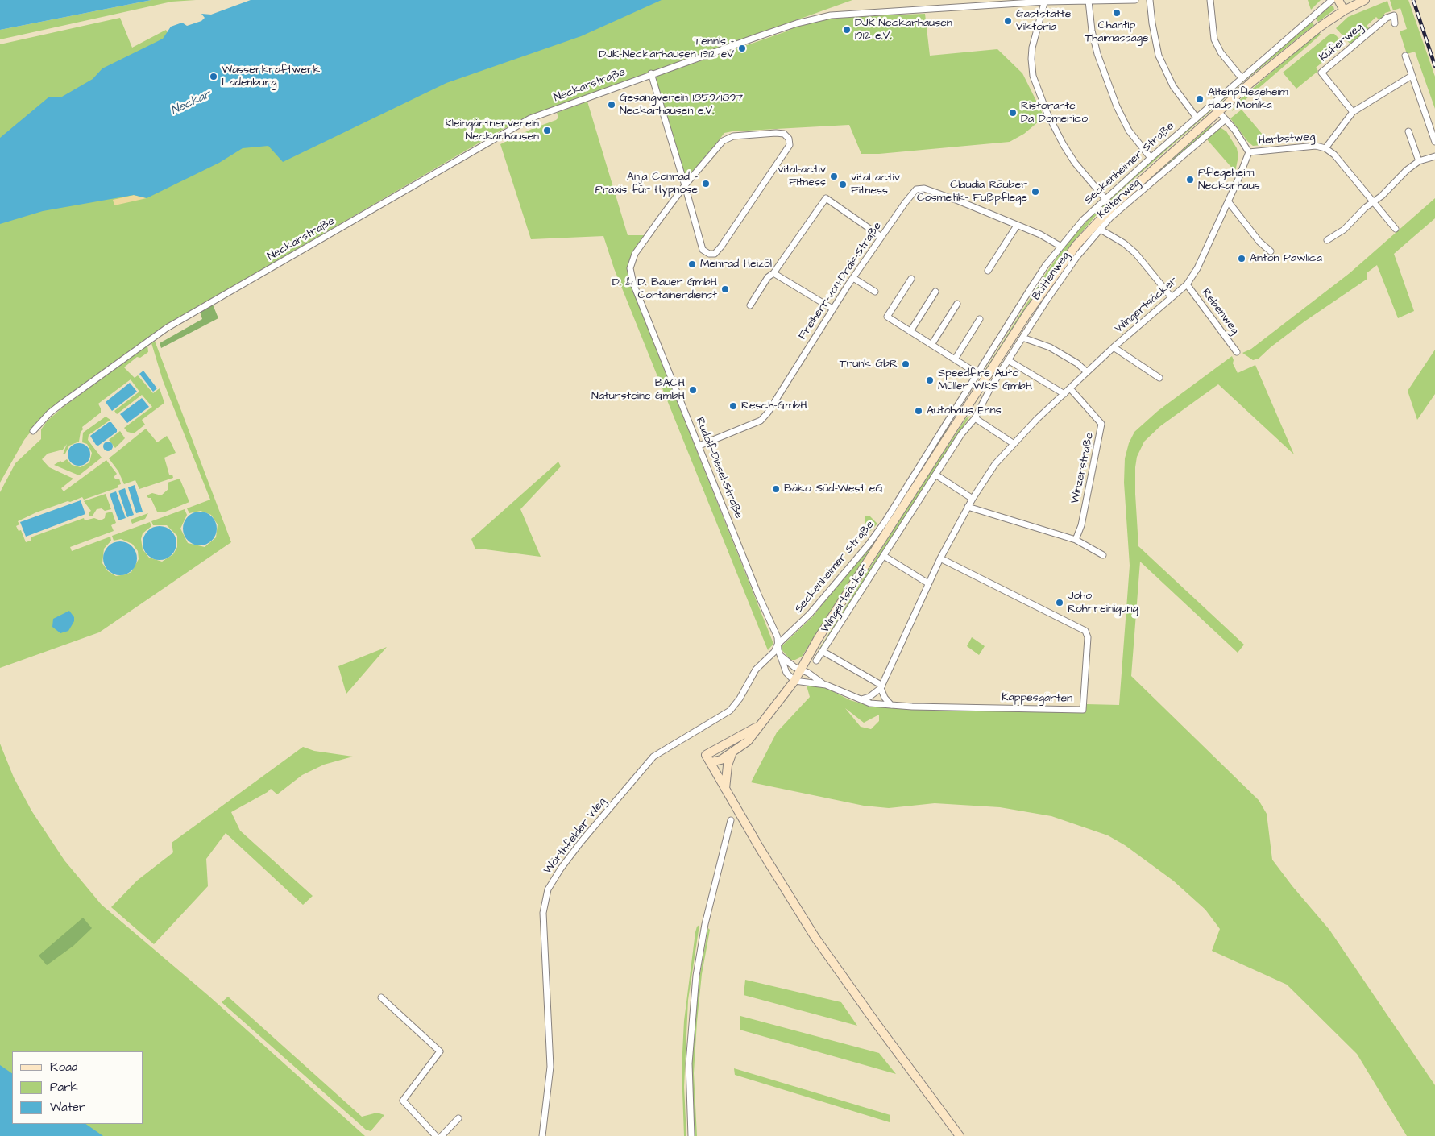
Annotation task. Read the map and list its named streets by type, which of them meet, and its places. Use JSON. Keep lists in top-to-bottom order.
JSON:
{
  "streets": {
    "street": [
      "Küferweg",
      "Neckarstraße",
      "Herbstweg",
      "Seckenheimer Straße",
      "Kelterweg",
      "Büttenweg",
      "Freiherr-von-Drais-Straße",
      "Wingertsäcker",
      "Rebenweg",
      "Rudolf-Diesel-Straße",
      "Winzerstraße",
      "Kappesgärten",
      "Wörthfelder Weg"
    ]
  },
  "crossings": [
    ["Küferweg", "Herbstweg"],
    ["Herbstweg", "Wingertsäcker"],
    ["Seckenheimer Straße", "Freiherr-von-Drais-Straße"],
    ["Seckenheimer Straße", "Rudolf-Diesel-Straße"],
    ["Seckenheimer Straße", "Wörthfelder Weg"],
    ["Kelterweg", "Büttenweg"],
    ["Kelterweg", "Wingertsäcker"],
    ["Büttenweg", "Wingertsäcker"],
    ["Freiherr-von-Drais-Straße", "Rudolf-Diesel-Straße"],
    ["Wingertsäcker", "Rebenweg"],
    ["Wingertsäcker", "Winzerstraße"],
    ["Wingertsäcker", "Kappesgärten"],
    ["Rudolf-Diesel-Straße", "Kappesgärten"],
    ["Rudolf-Diesel-Straße", "Wörthfelder Weg"]
  ],
  "water": ["Neckar"],
  "places": [
    "Chantip Thaimassage",
    "Gaststätte Viktoria",
    "DJK-Neckarhausen 1912 e.V.",
    "Tennis - DJK-Neckarhausen 1912 eV",
    "Wasserkraftwerk Ladenburg",
    "Altenpflegeheim Haus Monika",
    "Gesangverein 1859/1897 Neckarhausen e.V.",
    "Ristorante Da Domenico",
    "Kleingärtnerverein Neckarhausen",
    "vital-activ Fitness",
    "Pflegeheim Neckarhaus",
    "Anja Conrad - Praxis für Hypnose",
    "vital activ Fitness",
    "Claudia Räuber Cosmetik- Fußpflege",
    "Anton Pawlica",
    "Menrad Heizöl",
    "D. & D. Bauer GmbH Containerdienst",
    "Trunk GbR",
    "Speedfire Auto Müller WKS GmbH",
    "BACH Natursteine GmbH",
    "Resch-GmbH",
    "Autohaus Enns",
    "Bäko Süd-West eG",
    "Joho Rohrreinigung"
  ],
  "legend": ["Road", "Park", "Water"]
}
